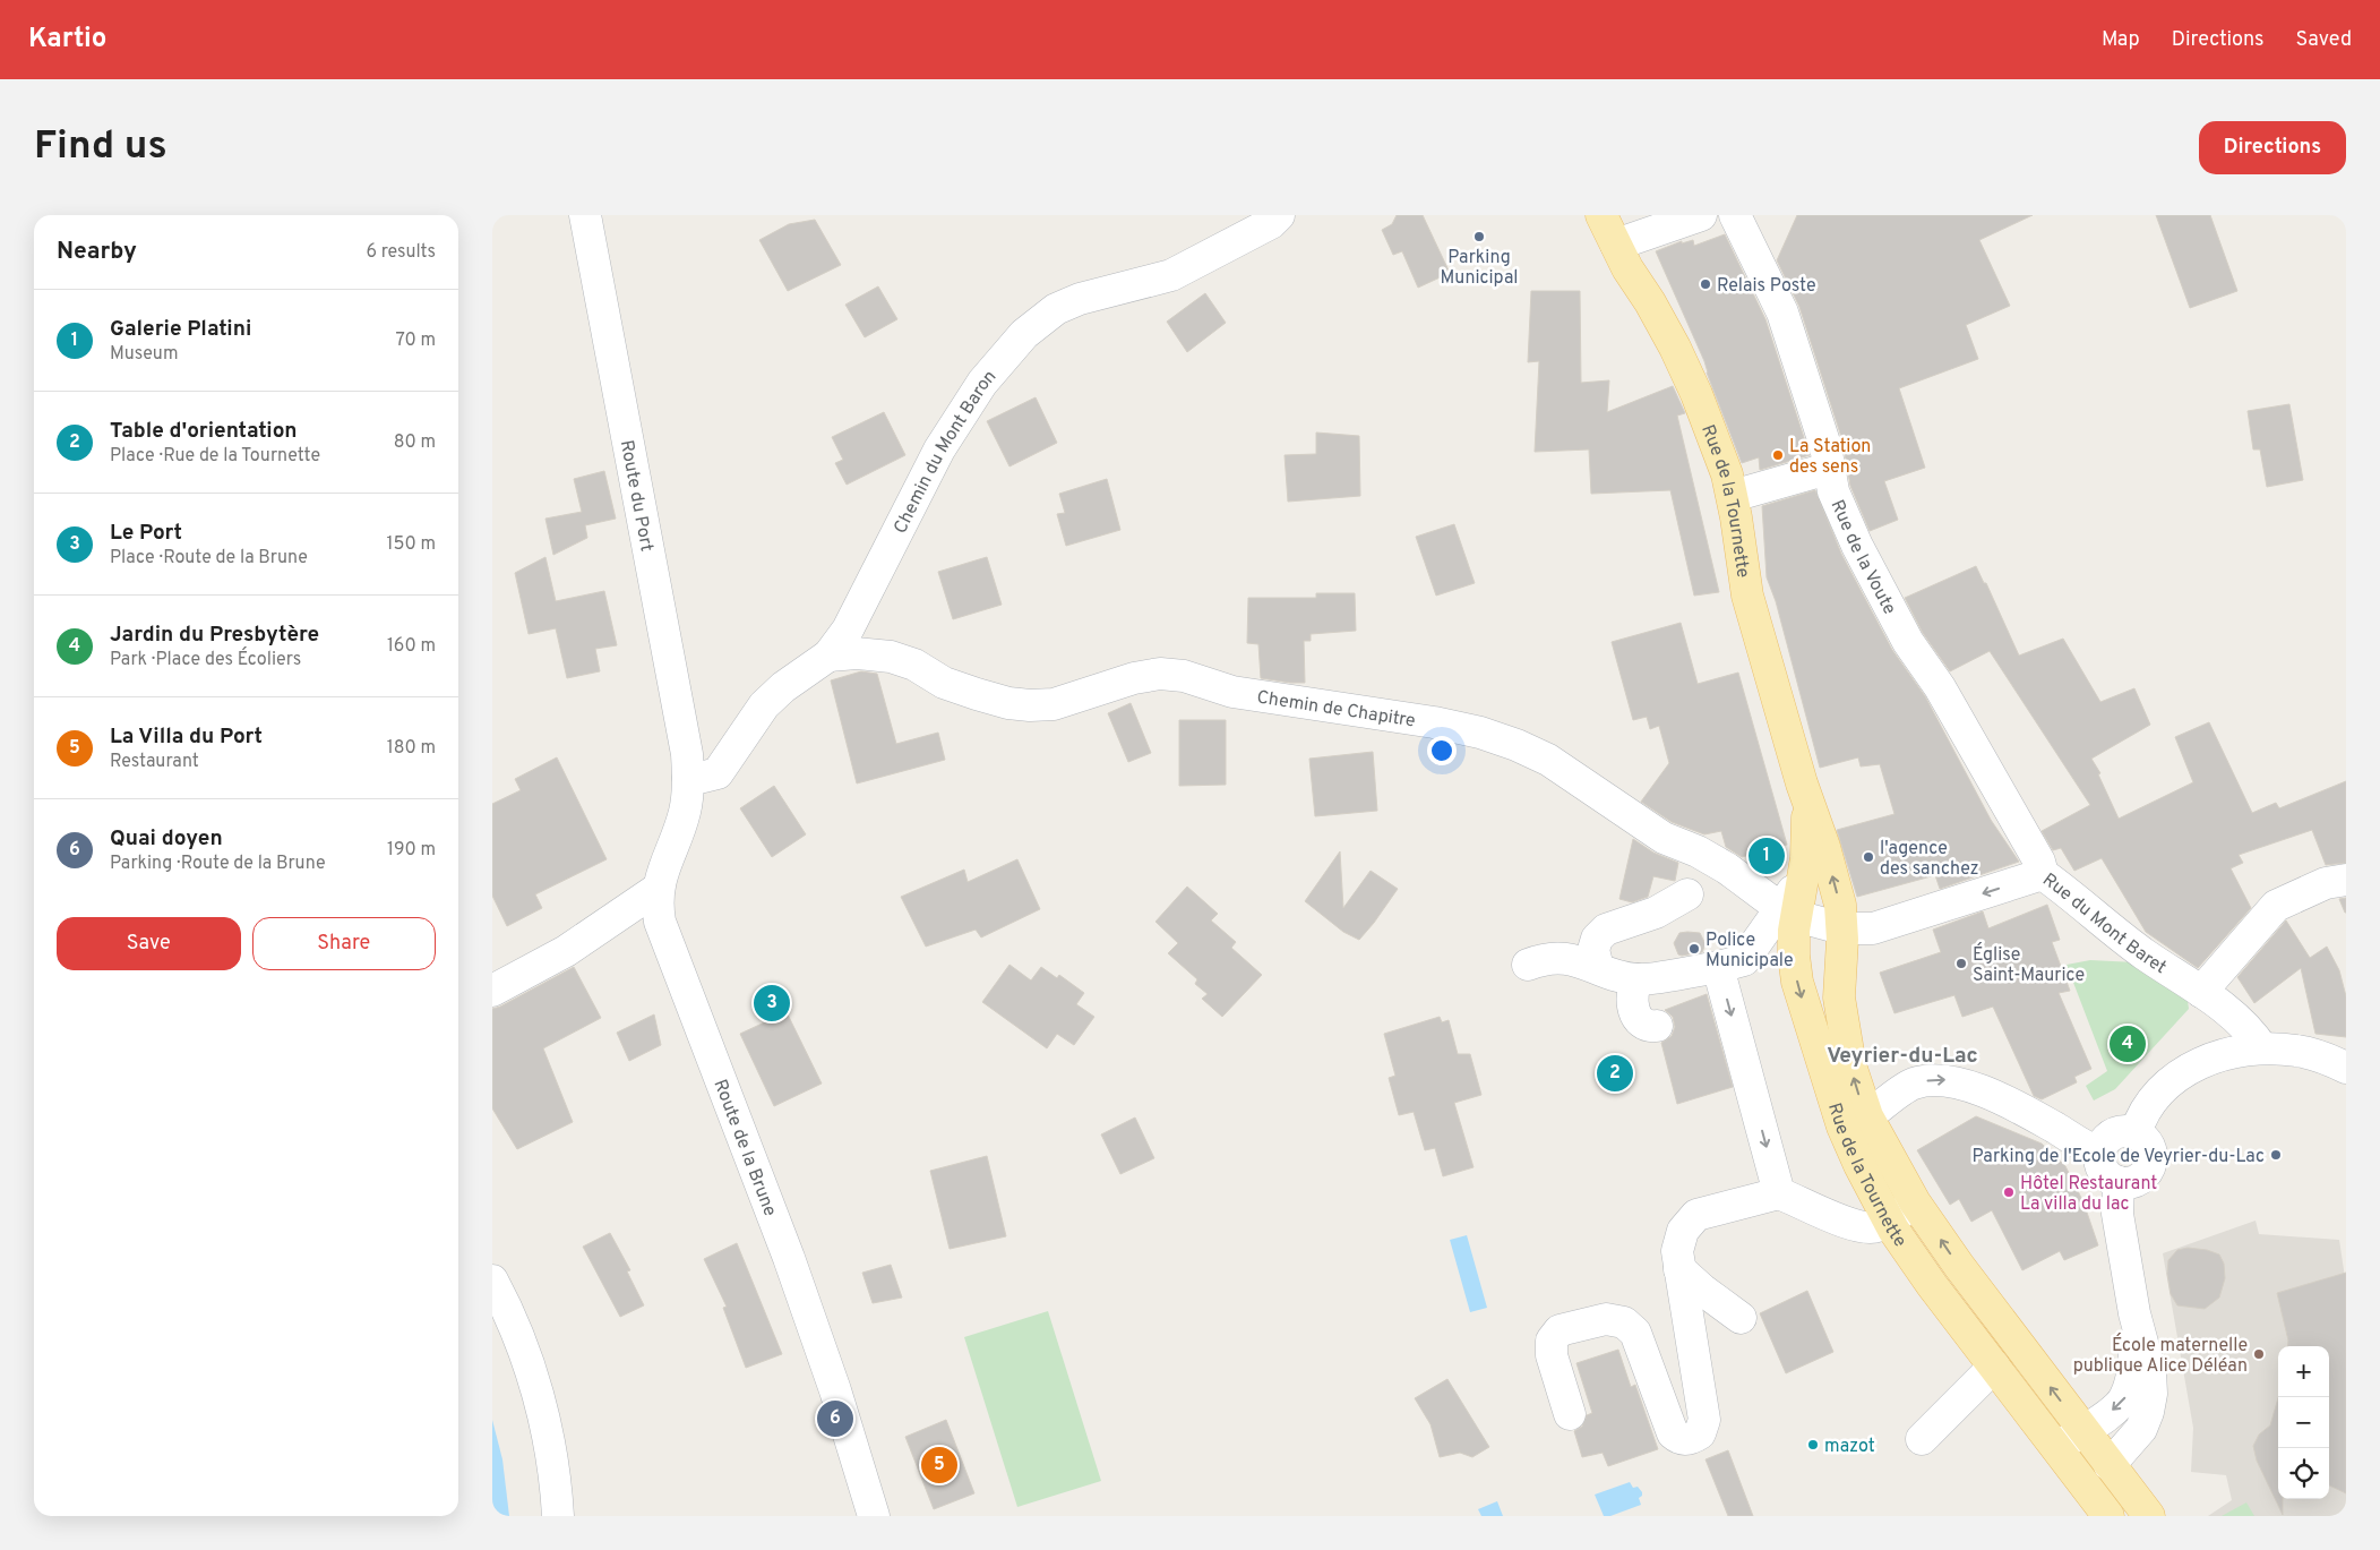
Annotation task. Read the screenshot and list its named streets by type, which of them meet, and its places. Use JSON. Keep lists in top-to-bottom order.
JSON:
{
  "streets": {
    "main road": ["Rue de la Tournette"],
    "street": [
      "Chemin du Mont Baron",
      "Route du Port",
      "Rue de la Voute",
      "Chemin de Chapitre",
      "Rue du Mont Baret",
      "Route de la Brune"
    ]
  },
  "crossings": [
    ["Chemin du Mont Baron", "Route du Port"],
    ["Chemin du Mont Baron", "Chemin de Chapitre"],
    ["Chemin du Mont Baron", "Route de la Brune"],
    ["Route du Port", "Route de la Brune"],
    ["Rue de la Tournette", "Chemin de Chapitre"],
    ["Rue de la Tournette", "Rue du Mont Baret"],
    ["Rue de la Voute", "Rue du Mont Baret"],
    ["Chemin de Chapitre", "Rue du Mont Baret"]
  ],
  "one_way": ["Rue du Mont Baret"],
  "districts": ["Veyrier-du-Lac"],
  "places": [
    "Parking Municipal",
    "Relais Poste",
    "La Station des sens",
    "l'agence des sanchez",
    "Police Municipale",
    "Église Saint-Maurice",
    "Parking de l'Ecole de Veyrier-du-Lac",
    "Hôtel Restaurant La villa du lac",
    "École maternelle publique Alice Déléan",
    "mazot"
  ],
  "page": {
    "header": "Kartio",
    "nav": ["Map", "Directions", "Saved"],
    "buttons": [
      "Directions",
      ["Save", "Share"]
    ],
    "title": "Find us",
    "heading": ["Nearby", "6 results"],
    "list": [
      {
        "mark": "1",
        "name": "Galerie Platini",
        "note": "Museum",
        "value": "70 m"
      },
      {
        "mark": "2",
        "name": "Table d'orientation",
        "note": "Place · Rue de la Tournette",
        "value": "80 m"
      },
      {
        "mark": "3",
        "name": "Le Port",
        "note": "Place · Route de la Brune",
        "value": "150 m"
      },
      {
        "mark": "4",
        "name": "Jardin du Presbytère",
        "note": "Park · Place des Écoliers",
        "value": "160 m"
      },
      {
        "mark": "5",
        "name": "La Villa du Port",
        "note": "Restaurant",
        "value": "180 m"
      },
      {
        "mark": "6",
        "name": "Quai doyen",
        "note": "Parking · Route de la Brune",
        "value": "190 m"
      }
    ],
    "pins": [
      "1",
      "3",
      "4",
      "2",
      "6",
      "5"
    ],
    "map_buttons": ["+", "−"]
  }
}
